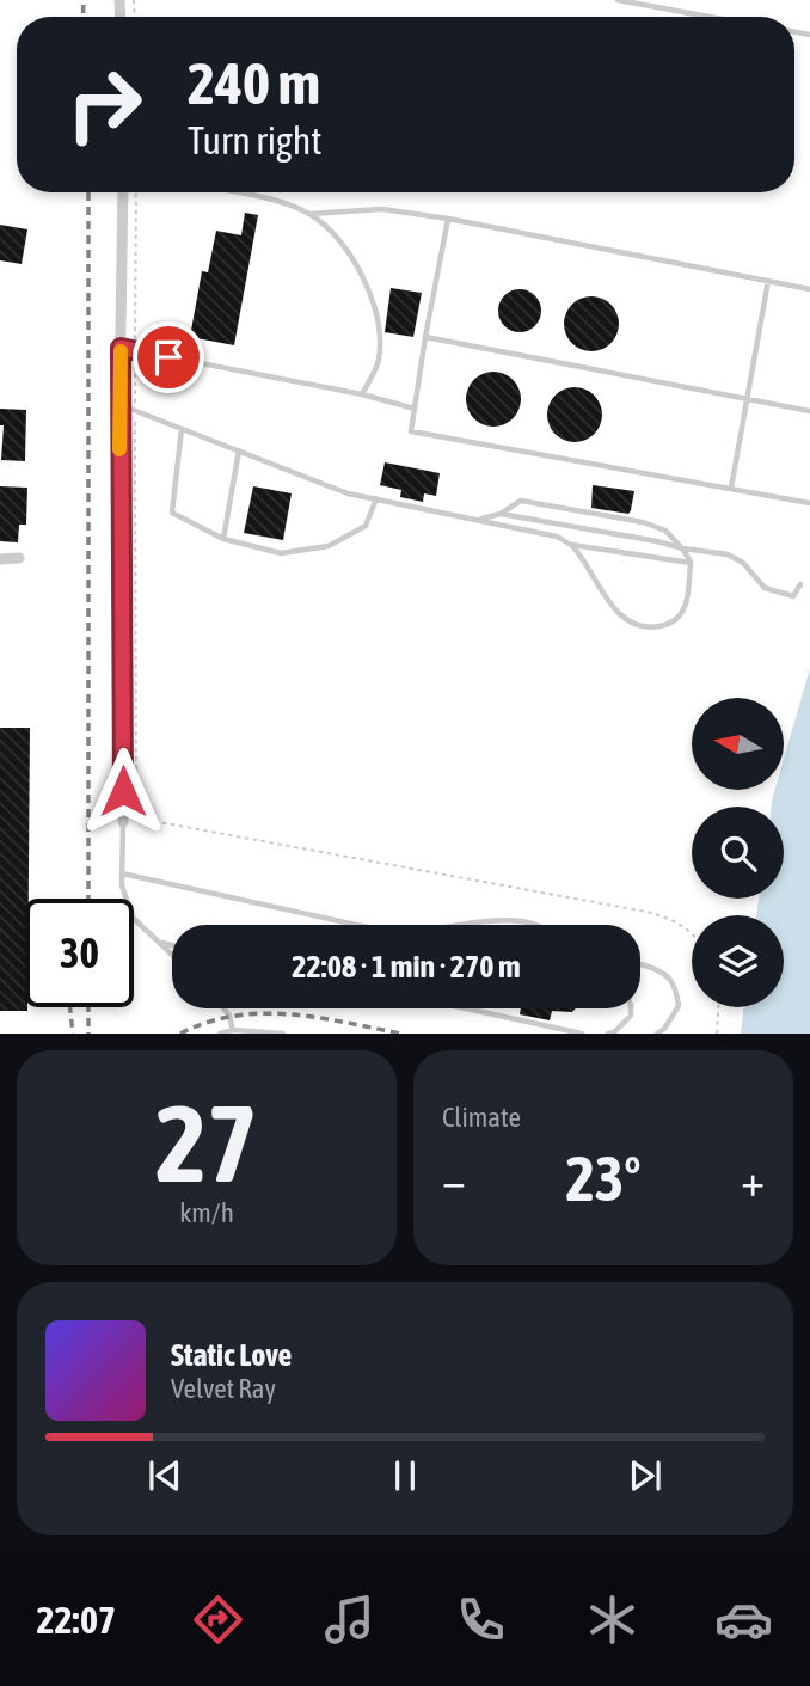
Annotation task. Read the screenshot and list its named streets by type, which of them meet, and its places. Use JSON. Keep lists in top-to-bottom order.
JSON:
{
  "north": "left",
  "page": {
    "turn": ["240 m", "Turn right"],
    "limit": "30",
    "trip": "22:08 · 1 min · 270 m",
    "tile": [
      ["27", "km/h"],
      "Climate"
    ],
    "heat": ["−", "23°", "+"],
    "song": ["Static Love", "Velvet Ray"],
    "tabs": "22:07"
  }
}
